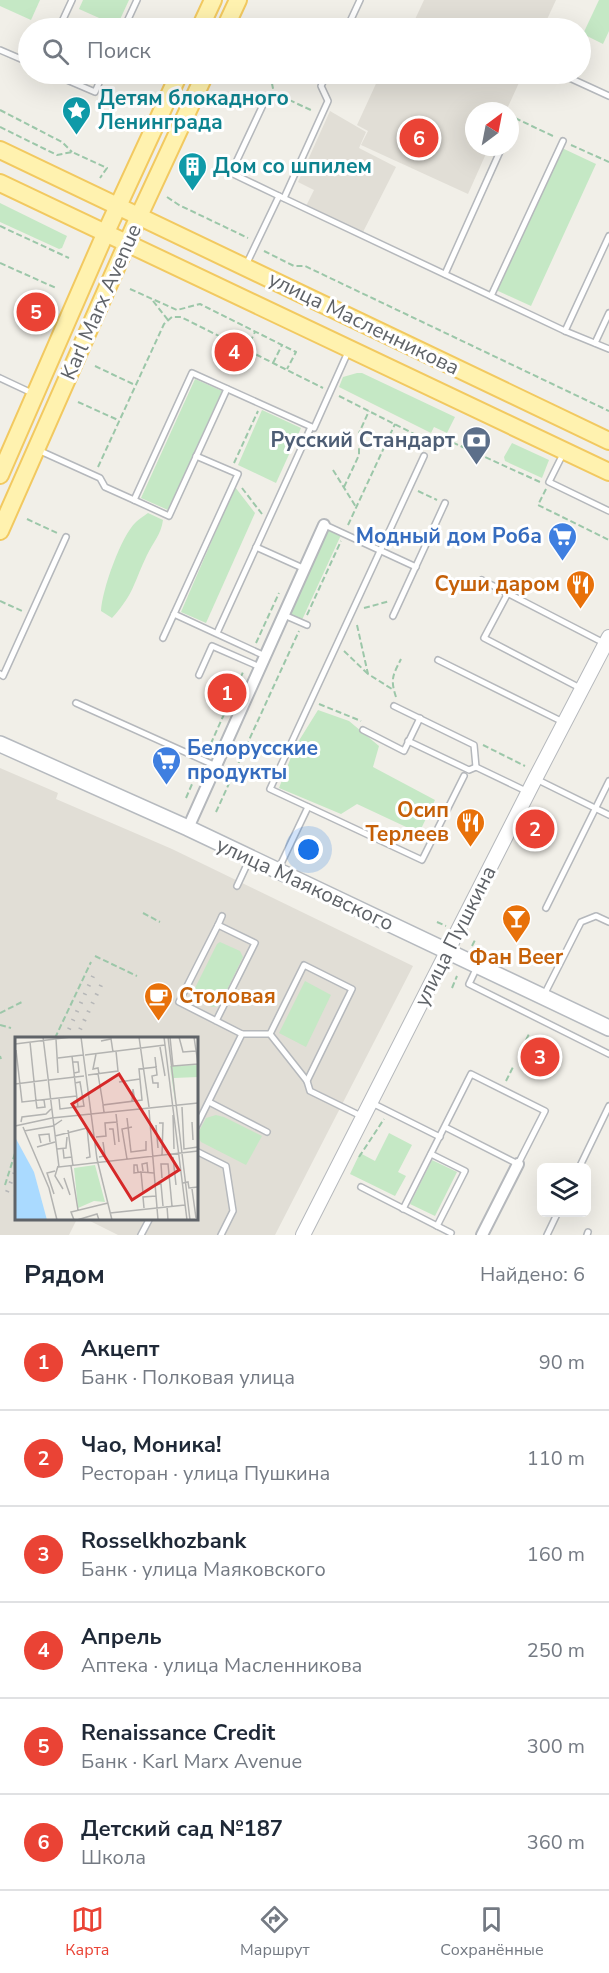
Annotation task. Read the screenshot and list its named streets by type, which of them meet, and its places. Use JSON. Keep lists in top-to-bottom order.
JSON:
{
  "streets": {
    "main road": ["Karl Marx Avenue", "улица Масленникова", "улица Маяковского"],
    "street": ["улица Пушкина"]
  },
  "crossings": [
    ["Karl Marx Avenue", "улица Масленникова"],
    ["улица Маяковского", "улица Пушкина"]
  ],
  "places": {
    "place": ["Детям блокадного Ленинграда"],
    "building": ["Дом со шпилем"],
    "bank": ["Русский Стандарт"],
    "supermarket": ["Модный дом Роба", "Белорусские продукты"],
    "restaurant": ["Суши даром", "Осип Терлеев"],
    "bar": ["Фан Beer"],
    "cafe": ["Столовая"]
  },
  "north": "top right",
  "page": {
    "search": "Поиск",
    "pins": [
      "6",
      "5",
      "4",
      "1",
      "2",
      "3"
    ],
    "heading": ["Рядом", "Найдено: 6"],
    "list": [
      {
        "mark": "1",
        "name": "Акцепт",
        "note": "Банк · Полковая улица",
        "value": "90 m"
      },
      {
        "mark": "2",
        "name": "Чао, Моника!",
        "note": "Ресторан · улица Пушкина",
        "value": "110 m"
      },
      {
        "mark": "3",
        "name": "Rosselkhozbank",
        "note": "Банк · улица Маяковского",
        "value": "160 m"
      },
      {
        "mark": "4",
        "name": "Апрель",
        "note": "Аптека · улица Масленникова",
        "value": "250 m"
      },
      {
        "mark": "5",
        "name": "Renaissance Credit",
        "note": "Банк · Karl Marx Avenue",
        "value": "300 m"
      },
      {
        "mark": "6",
        "name": "Детский сад №187",
        "note": "Школа",
        "value": "360 m"
      }
    ],
    "nav": ["Карта", "Маршрут", "Сохранённые"]
  }
}
